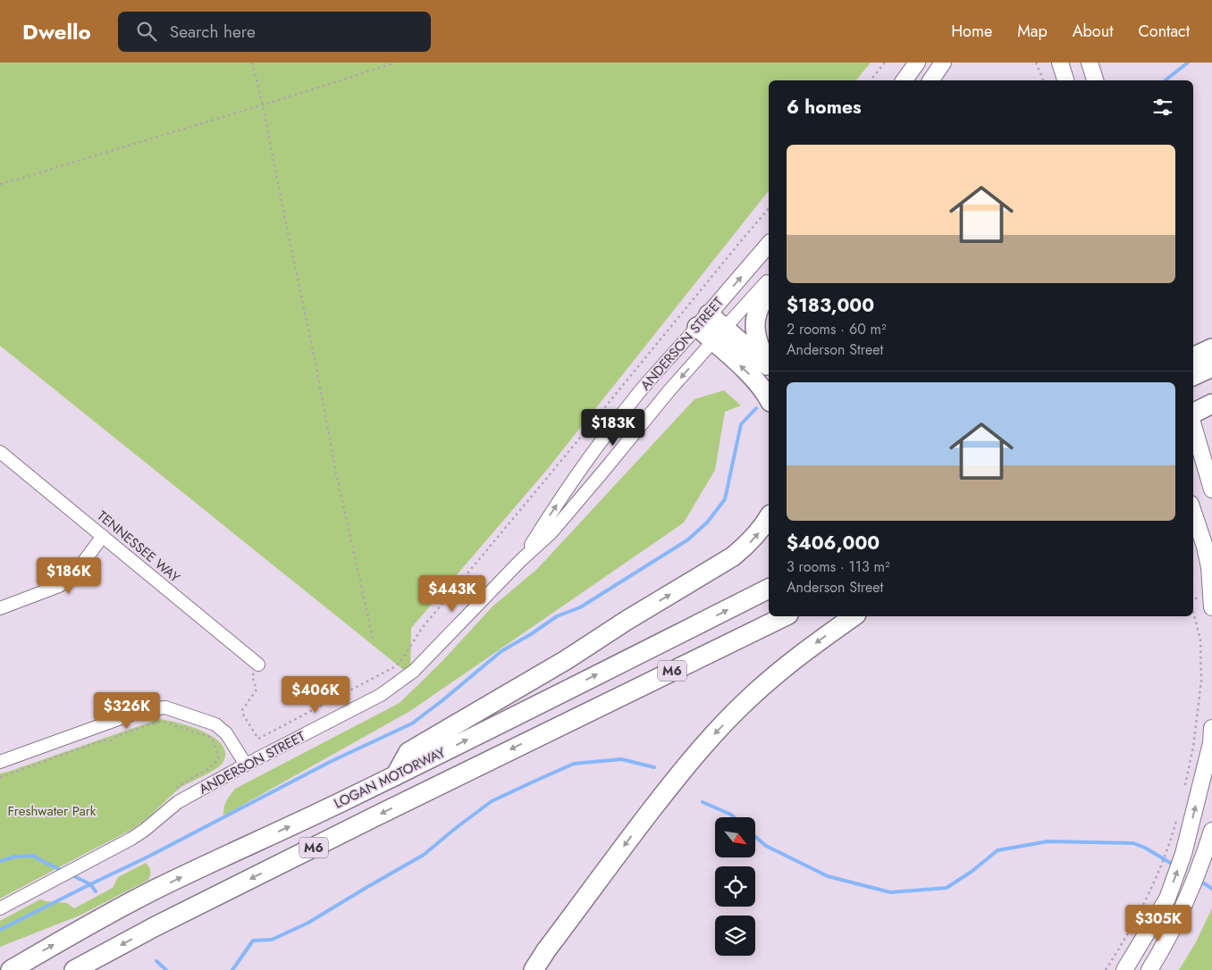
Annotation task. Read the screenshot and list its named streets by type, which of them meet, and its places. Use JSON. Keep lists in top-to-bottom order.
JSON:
{
  "streets": {
    "highway": ["M6", "LOGAN MOTORWAY"],
    "main road": ["ANDERSON STREET"],
    "street": ["TENNESSEE WAY"]
  },
  "parks": ["Freshwater Park"],
  "north": "bottom right",
  "page": {
    "header": "Dwello",
    "search": "Search here",
    "nav": [
      "Home",
      "Map",
      "About",
      "Contact"
    ],
    "heading": "6 homes",
    "list": [
      {
        "name": "$183,000",
        "note": "2 rooms · 60 m² · Anderson Street"
      },
      {
        "name": "$406,000",
        "note": "3 rooms · 113 m² · Anderson Street"
      }
    ],
    "price": [
      "$183K",
      "$186K",
      "$443K",
      "$406K",
      "$326K",
      "$305K"
    ]
  }
}
